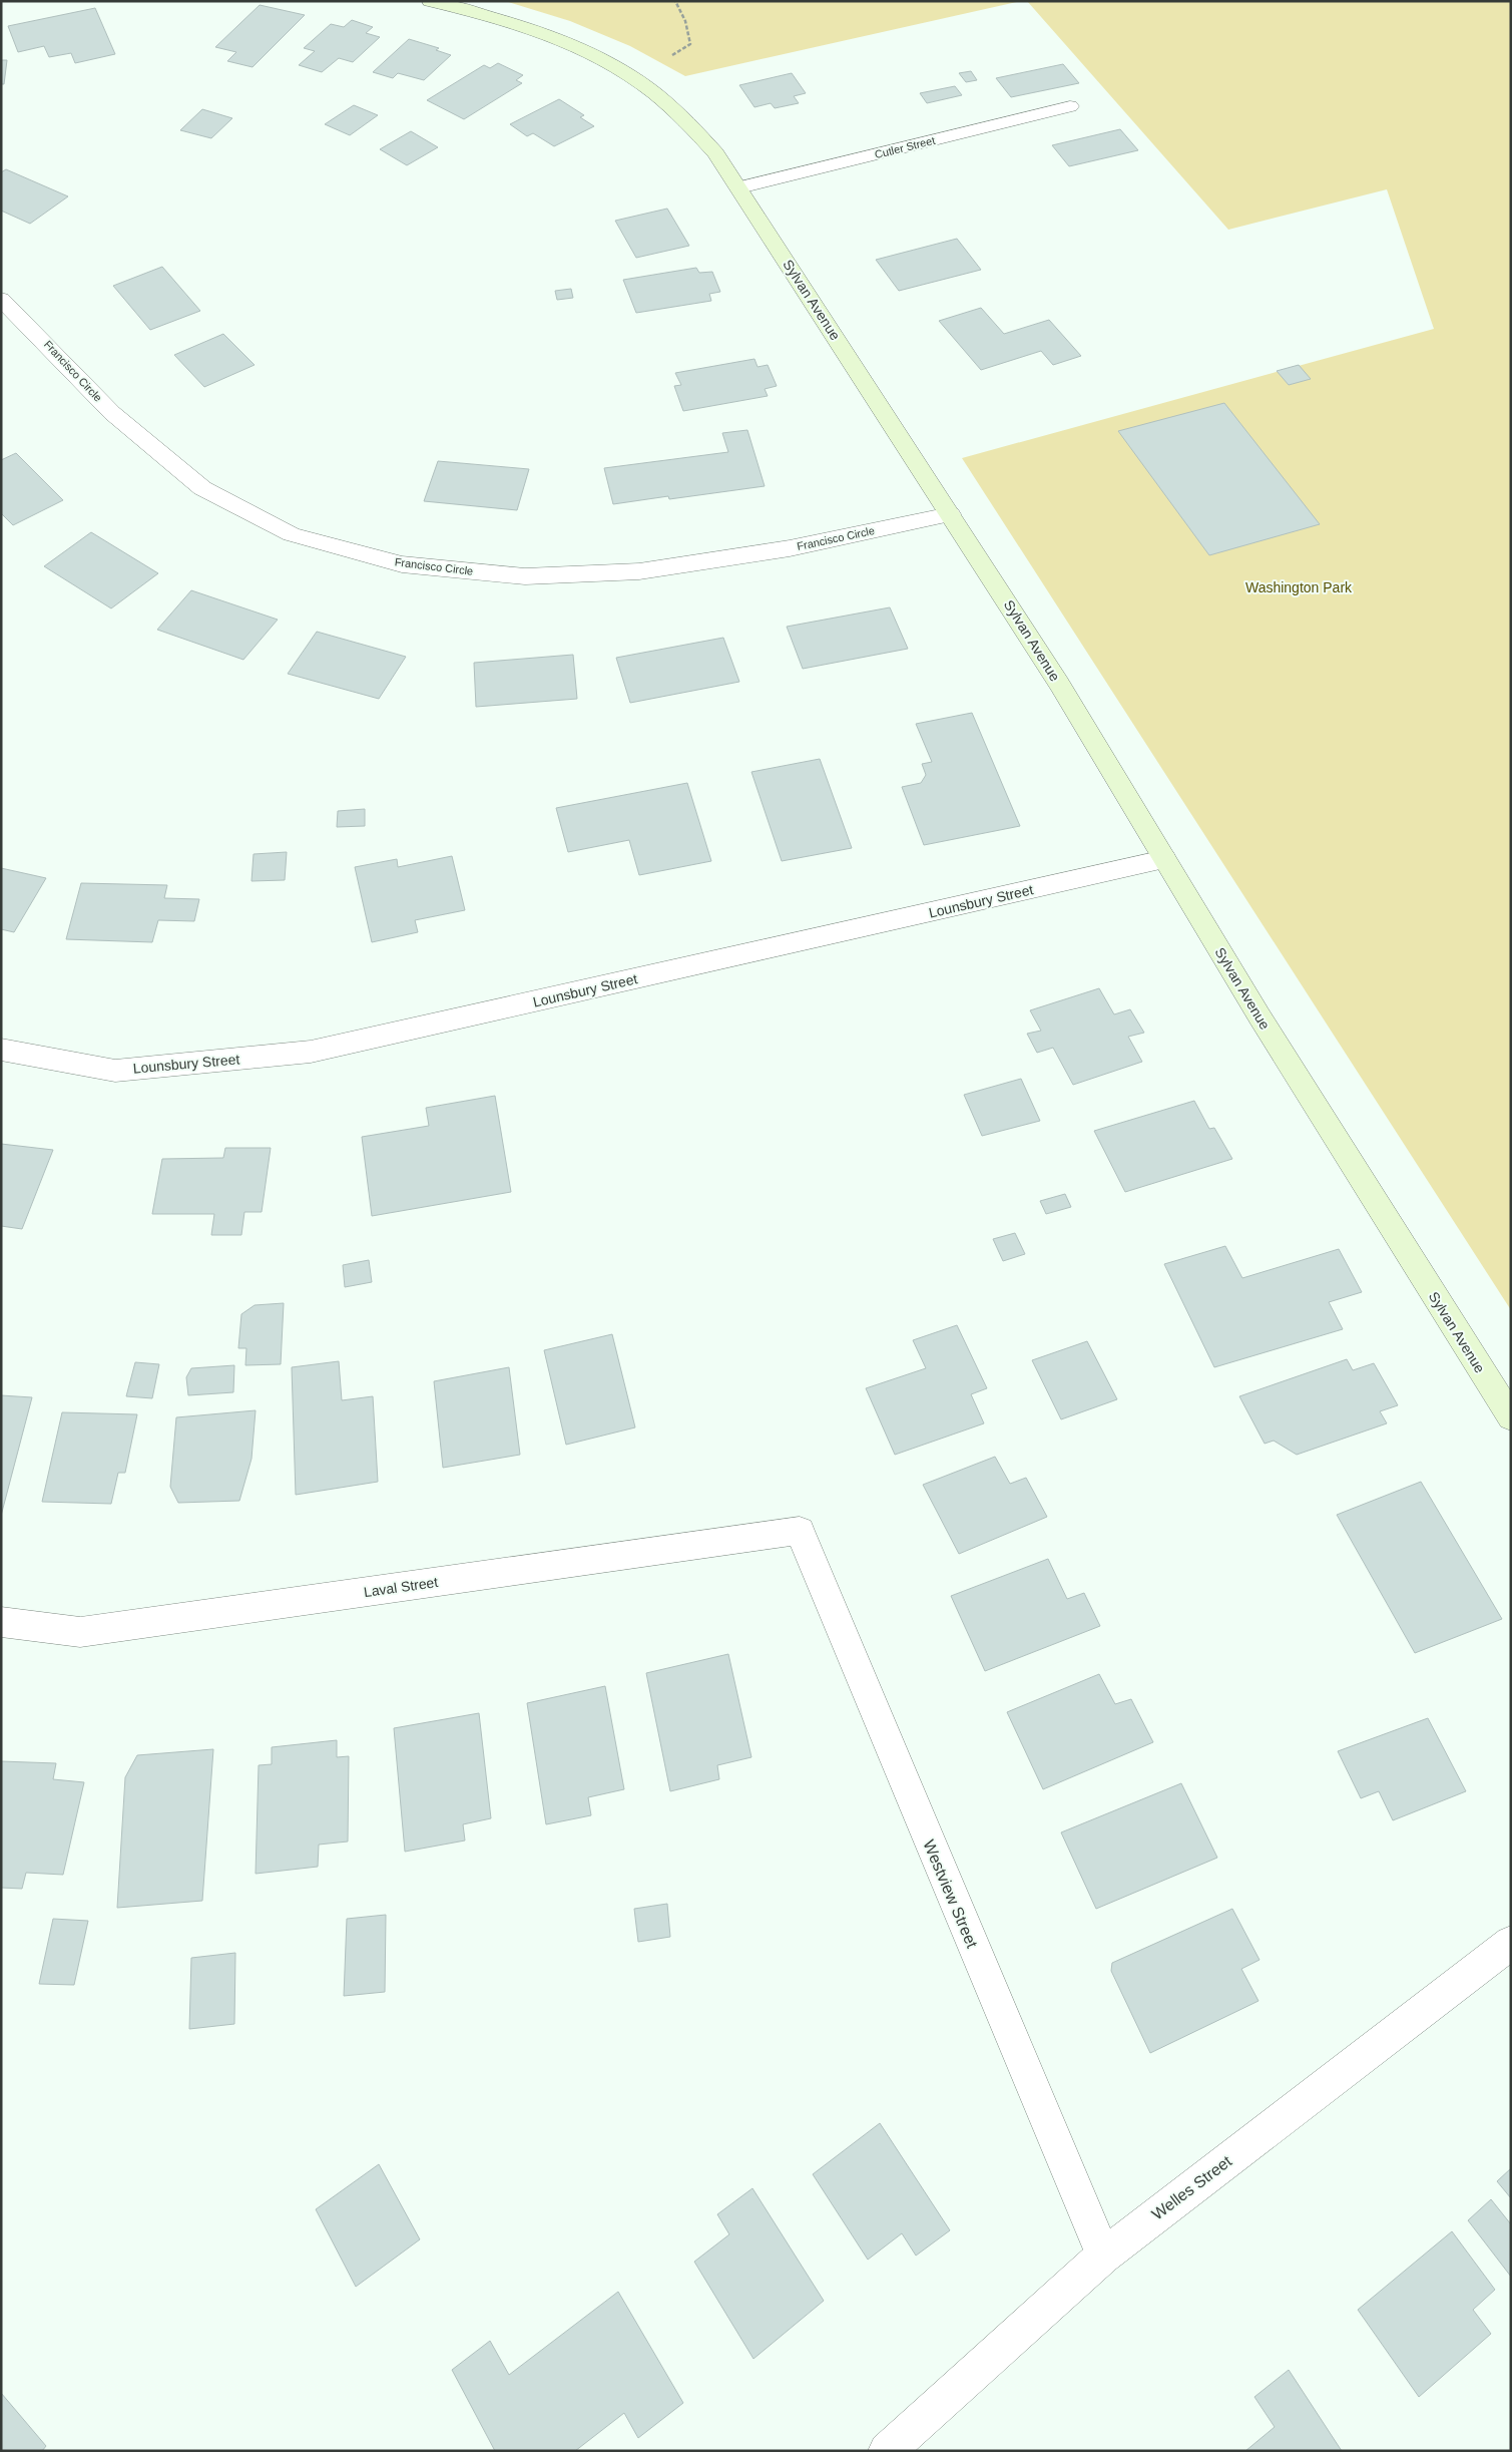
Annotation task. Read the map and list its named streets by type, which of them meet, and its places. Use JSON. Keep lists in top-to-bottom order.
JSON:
{
  "streets": {
    "street": [
      "Cutler Street",
      "Sylvan Avenue",
      "Francisco Circle",
      "Lounsbury Street",
      "Laval Street",
      "Westview Street",
      "Welles Street"
    ]
  },
  "crossings": [
    ["Cutler Street", "Sylvan Avenue"],
    ["Sylvan Avenue", "Francisco Circle"],
    ["Sylvan Avenue", "Lounsbury Street"],
    ["Laval Street", "Westview Street"],
    ["Westview Street", "Welles Street"]
  ],
  "parks": ["Washington Park"]
}
